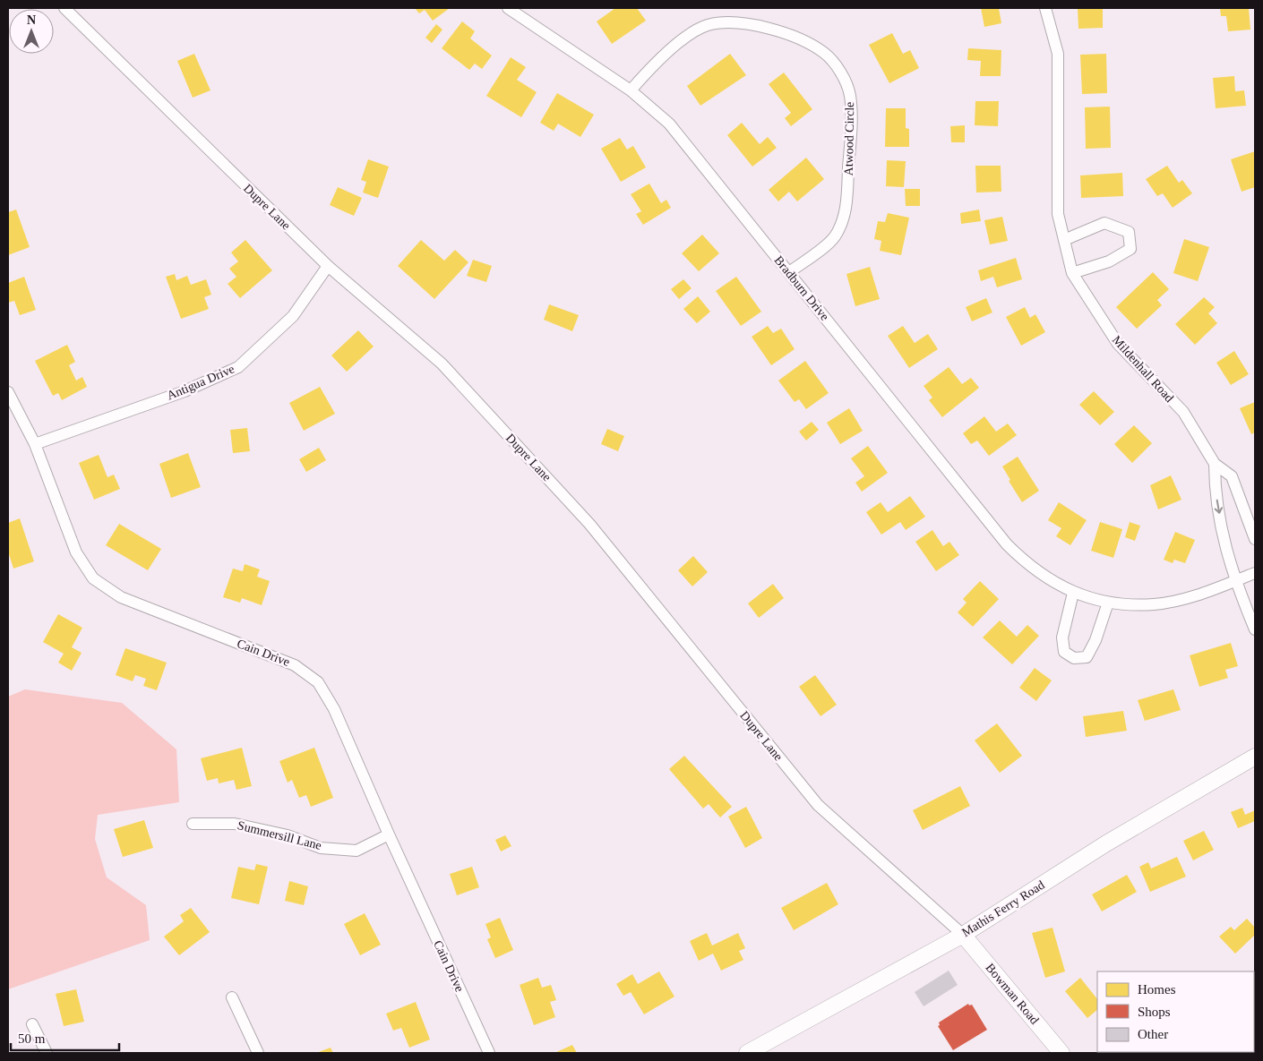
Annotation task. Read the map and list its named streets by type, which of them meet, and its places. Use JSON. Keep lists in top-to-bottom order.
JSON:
{
  "streets": {
    "main road": ["Mathis Ferry Road", "Bowman Road"],
    "street": [
      "Atwood Circle",
      "Dupre Lane",
      "Bradburn Drive",
      "Mildenhall Road",
      "Antigua Drive",
      "Cain Drive",
      "Summersill Lane"
    ]
  },
  "crossings": [
    ["Atwood Circle", "Bradburn Drive"],
    ["Dupre Lane", "Antigua Drive"],
    ["Dupre Lane", "Mathis Ferry Road"],
    ["Dupre Lane", "Bowman Road"],
    ["Antigua Drive", "Cain Drive"],
    ["Cain Drive", "Summersill Lane"],
    ["Mathis Ferry Road", "Bowman Road"]
  ],
  "legend": ["Homes", "Shops", "Other"],
  "scale_bar": "50 m",
  "north": "top"
}
